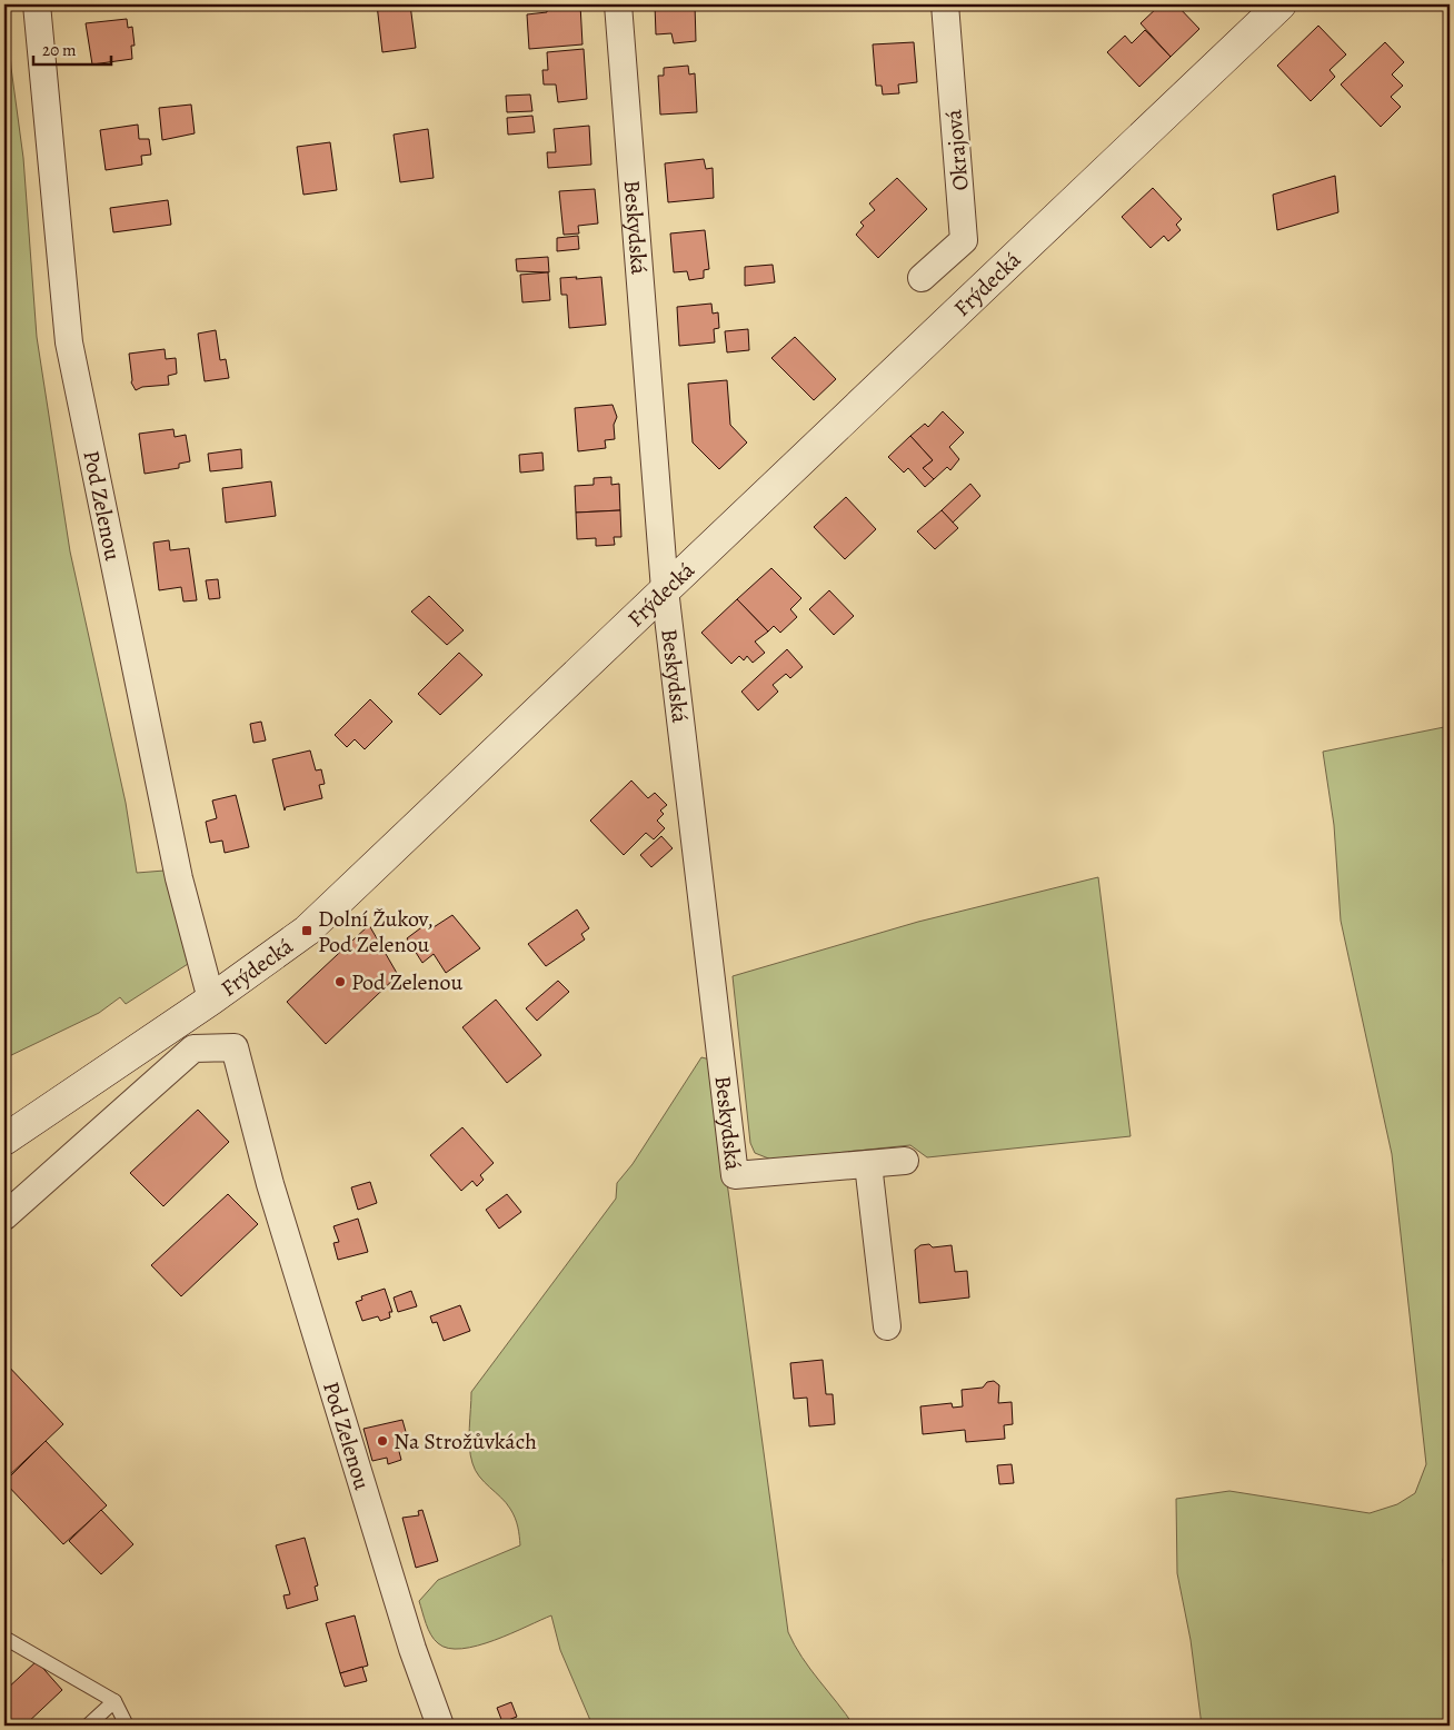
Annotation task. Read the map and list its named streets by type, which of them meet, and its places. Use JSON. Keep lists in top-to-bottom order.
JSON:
{
  "streets": {
    "main road": ["Frýdecká"],
    "street": ["Okrajová", "Beskydská", "Pod Zelenou"]
  },
  "crossings": [
    ["Beskydská", "Frýdecká"],
    ["Frýdecká", "Pod Zelenou"]
  ],
  "places": {
    "transit": ["Dolní Žukov, Pod Zelenou"],
    "other": ["Pod Zelenou", "Na Strožůvkách"]
  },
  "scale_bar": "20 m"
}
